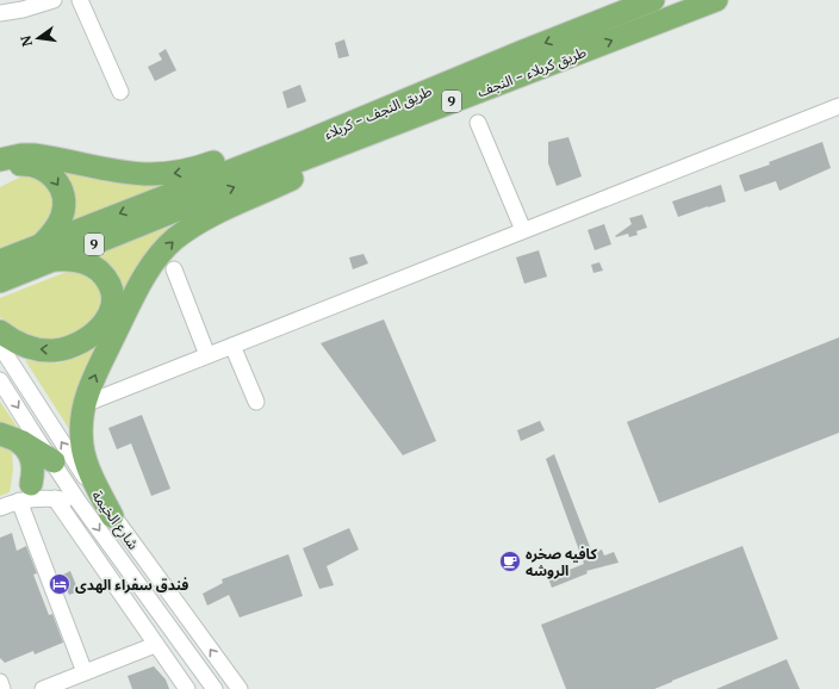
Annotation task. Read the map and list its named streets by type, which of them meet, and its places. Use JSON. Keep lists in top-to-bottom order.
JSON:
{
  "streets": {
    "highway": ["طريق کربلاء - النجف", "9", "طريق النجف - کربلاء"],
    "street": ["شارع الخيمة"]
  },
  "crossings": [
    ["طريق کربلاء - النجف", "طريق النجف - کربلاء"],
    ["9", "طريق النجف - کربلاء"]
  ],
  "one_way": ["طريق کربلاء - النجف", "طريق النجف - کربلاء"],
  "places": {
    "cafe": ["كافيه صخره الروشه"],
    "hotel": ["فندق سفراء الهدى"]
  },
  "north": "left"
}
